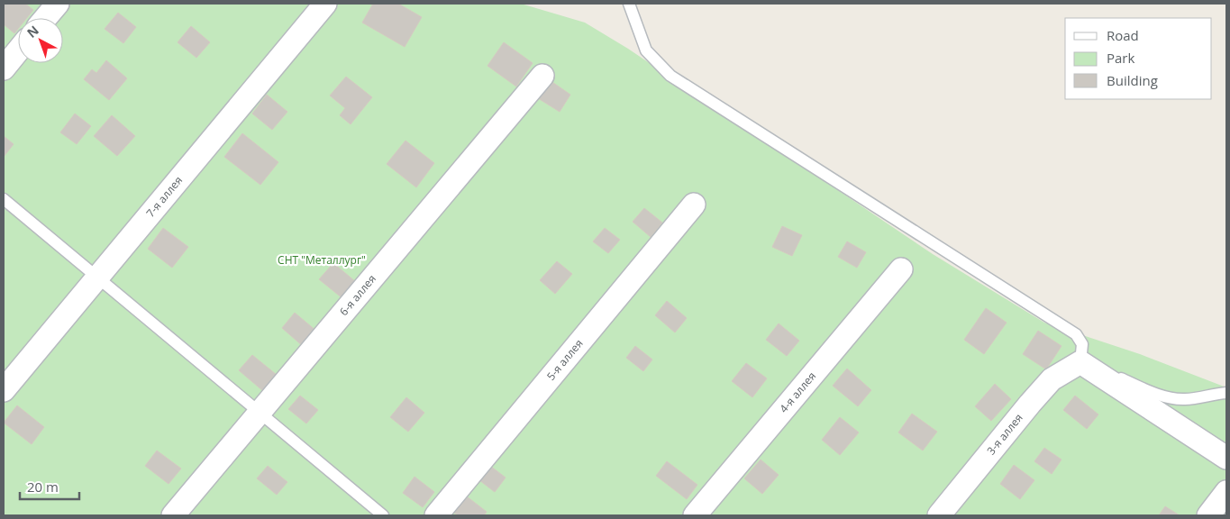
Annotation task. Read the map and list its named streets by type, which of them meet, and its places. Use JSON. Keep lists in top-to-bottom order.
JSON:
{
  "streets": {
    "street": [
      "7-я аллея",
      "6-я аллея",
      "5-я аллея",
      "4-я аллея",
      "3-я аллея"
    ]
  },
  "parks": ["СНТ \"Металлург\""],
  "legend": ["Road", "Park", "Building"],
  "scale_bar": "20 m",
  "north": "top left"
}
